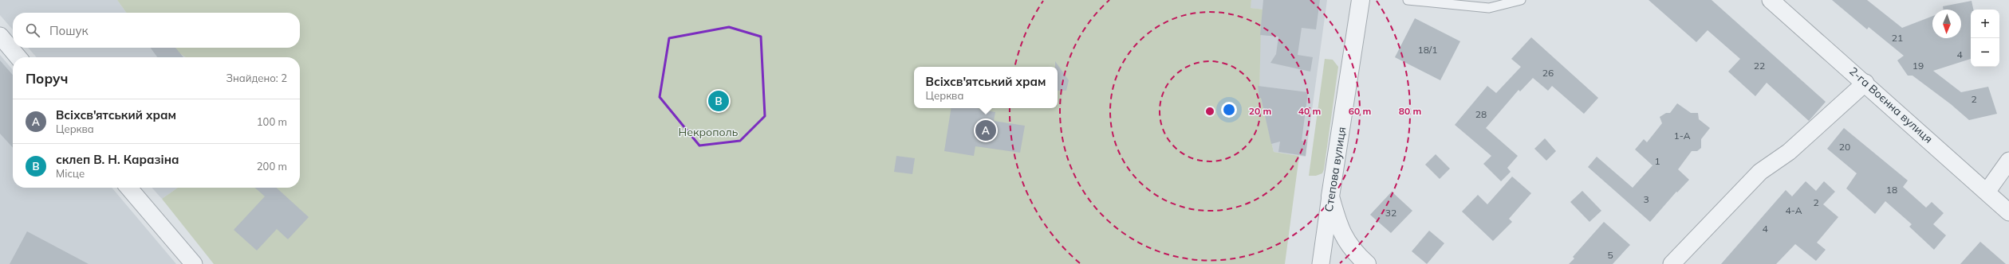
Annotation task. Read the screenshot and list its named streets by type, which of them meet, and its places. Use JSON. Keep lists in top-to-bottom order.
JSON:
{
  "streets": {
    "street": ["2-га Воєнна вулиця", "Степова вулиця"]
  },
  "parks": ["Некрополь"],
  "house_numbers": [
    "21",
    "18/1",
    "4",
    "22",
    "19",
    "26",
    "2",
    "28",
    "1-А",
    "20",
    "1",
    "18",
    "3",
    "2",
    "4-А",
    "32",
    "4",
    "5"
  ],
  "north": "bottom",
  "page": {
    "map_buttons": ["+", "−"],
    "search": "Пошук",
    "heading": ["Поруч", "Знайдено: 2"],
    "popup": ["Всіхсв'ятський храм", "Церква"],
    "pins": ["B", "A"],
    "list": [
      {
        "mark": "A",
        "name": "Всіхсв'ятський храм",
        "note": "Церква",
        "value": "100 m"
      },
      {
        "mark": "B",
        "name": "склеп В. Н. Каразіна",
        "note": "Місце",
        "value": "200 m"
      }
    ]
  },
  "rings": [
    "20 m",
    "40 m",
    "60 m",
    "80 m"
  ]
}
